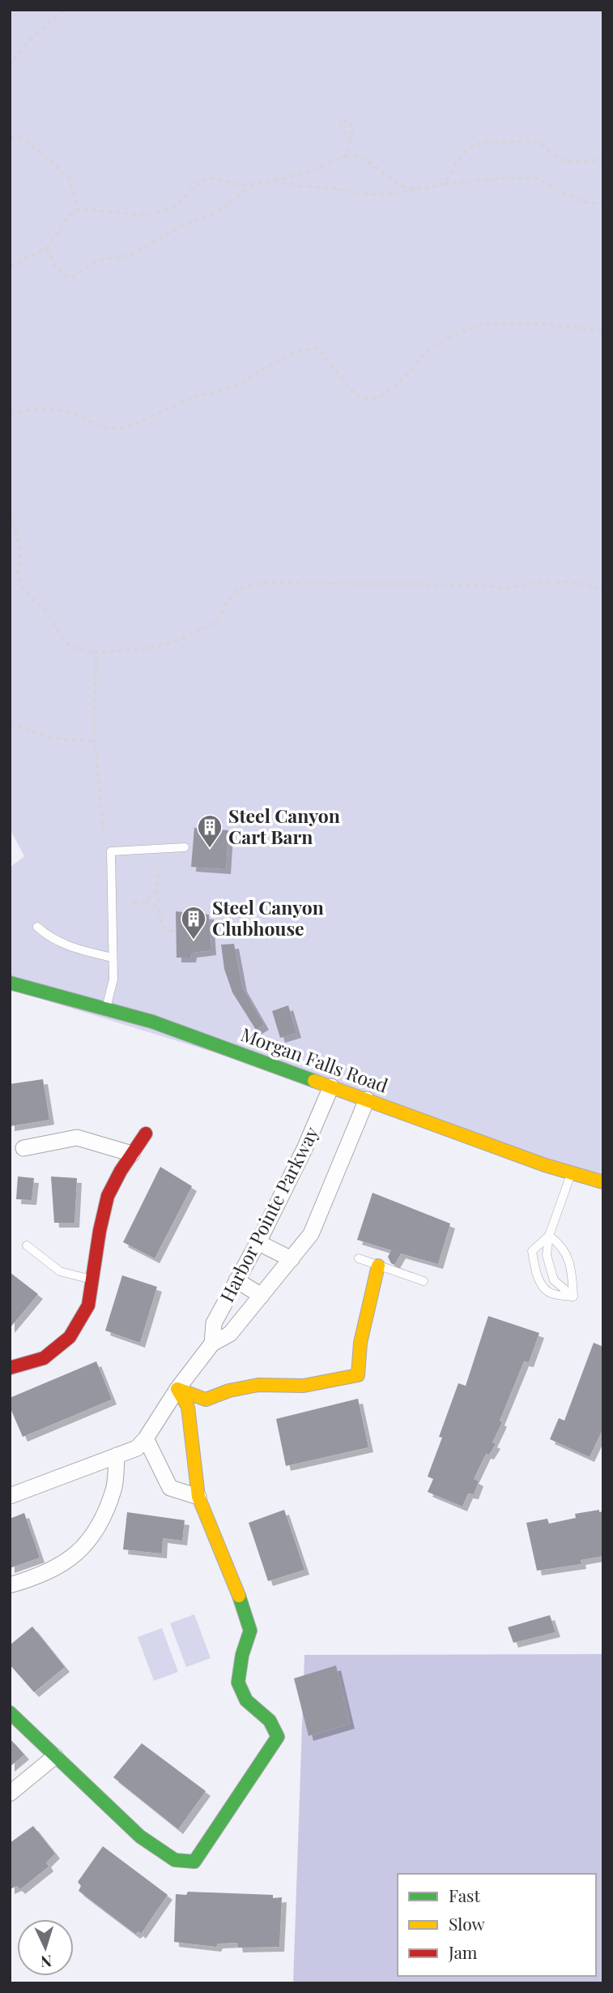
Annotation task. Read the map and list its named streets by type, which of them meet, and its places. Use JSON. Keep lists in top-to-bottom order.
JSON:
{
  "streets": {
    "street": ["Morgan Falls Road", "Harbor Pointe Parkway"]
  },
  "crossings": [
    ["Morgan Falls Road", "Harbor Pointe Parkway"]
  ],
  "places": {
    "building": ["Steel Canyon Cart Barn", "Steel Canyon Clubhouse"]
  },
  "legend": ["Fast", "Slow", "Jam"],
  "north": "bottom"
}
